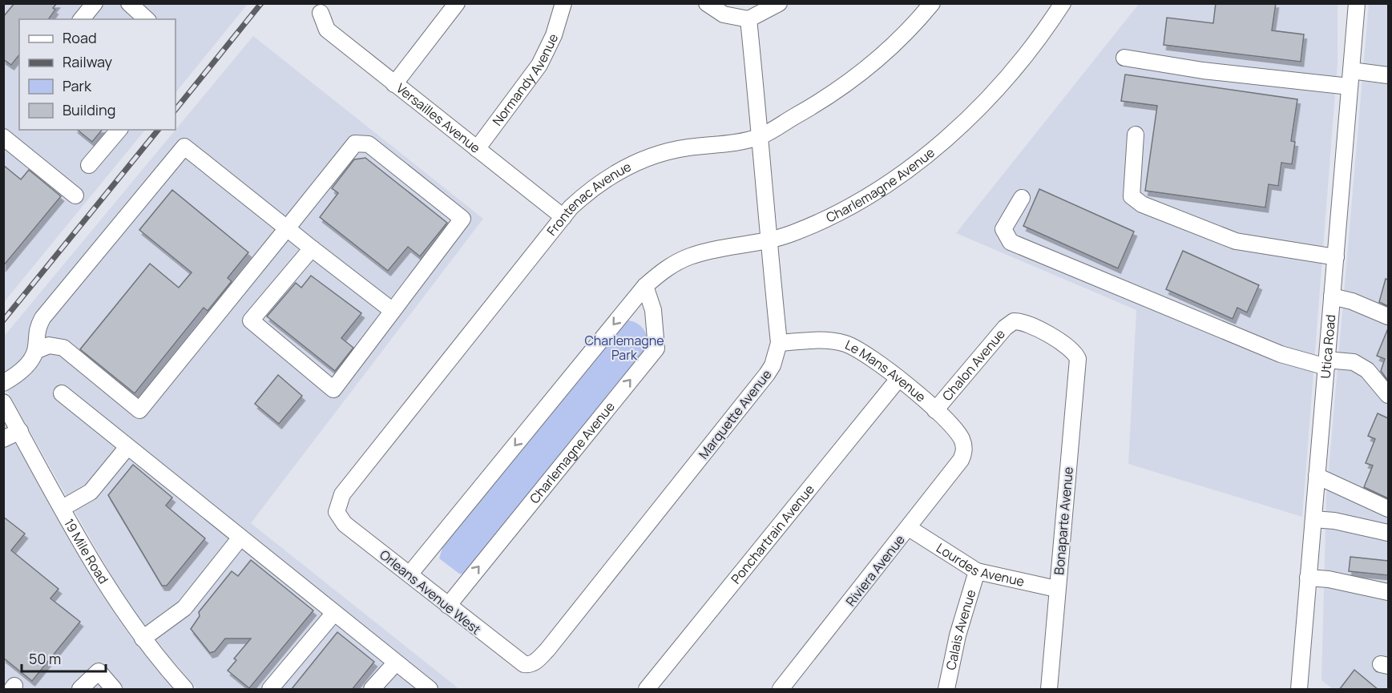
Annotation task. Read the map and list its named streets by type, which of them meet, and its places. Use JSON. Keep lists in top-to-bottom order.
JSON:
{
  "streets": {
    "street": [
      "Normandy Avenue",
      "Versailles Avenue",
      "Charlemagne Avenue",
      "Frontenac Avenue",
      "Utica Road",
      "Chalon Avenue",
      "Le Mans Avenue",
      "Marquette Avenue",
      "Bonaparte Avenue",
      "Ponchartrain Avenue",
      "19 Mile Road",
      "Lourdes Avenue",
      "Riviera Avenue",
      "Orleans Avenue West",
      "Calais Avenue"
    ]
  },
  "crossings": [
    ["Normandy Avenue", "Versailles Avenue"],
    ["Versailles Avenue", "Frontenac Avenue"],
    ["Charlemagne Avenue", "Marquette Avenue"],
    ["Charlemagne Avenue", "Orleans Avenue West"],
    ["Frontenac Avenue", "Marquette Avenue"],
    ["Frontenac Avenue", "Orleans Avenue West"],
    ["Chalon Avenue", "Le Mans Avenue"],
    ["Chalon Avenue", "Bonaparte Avenue"],
    ["Le Mans Avenue", "Marquette Avenue"],
    ["Le Mans Avenue", "Ponchartrain Avenue"],
    ["Le Mans Avenue", "Riviera Avenue"],
    ["Marquette Avenue", "Orleans Avenue West"],
    ["Bonaparte Avenue", "Lourdes Avenue"],
    ["Lourdes Avenue", "Riviera Avenue"],
    ["Lourdes Avenue", "Calais Avenue"]
  ],
  "parks": ["Charlemagne Park"],
  "legend": [
    "Road",
    "Railway",
    "Park",
    "Building"
  ],
  "scale_bar": "50 m"
}
